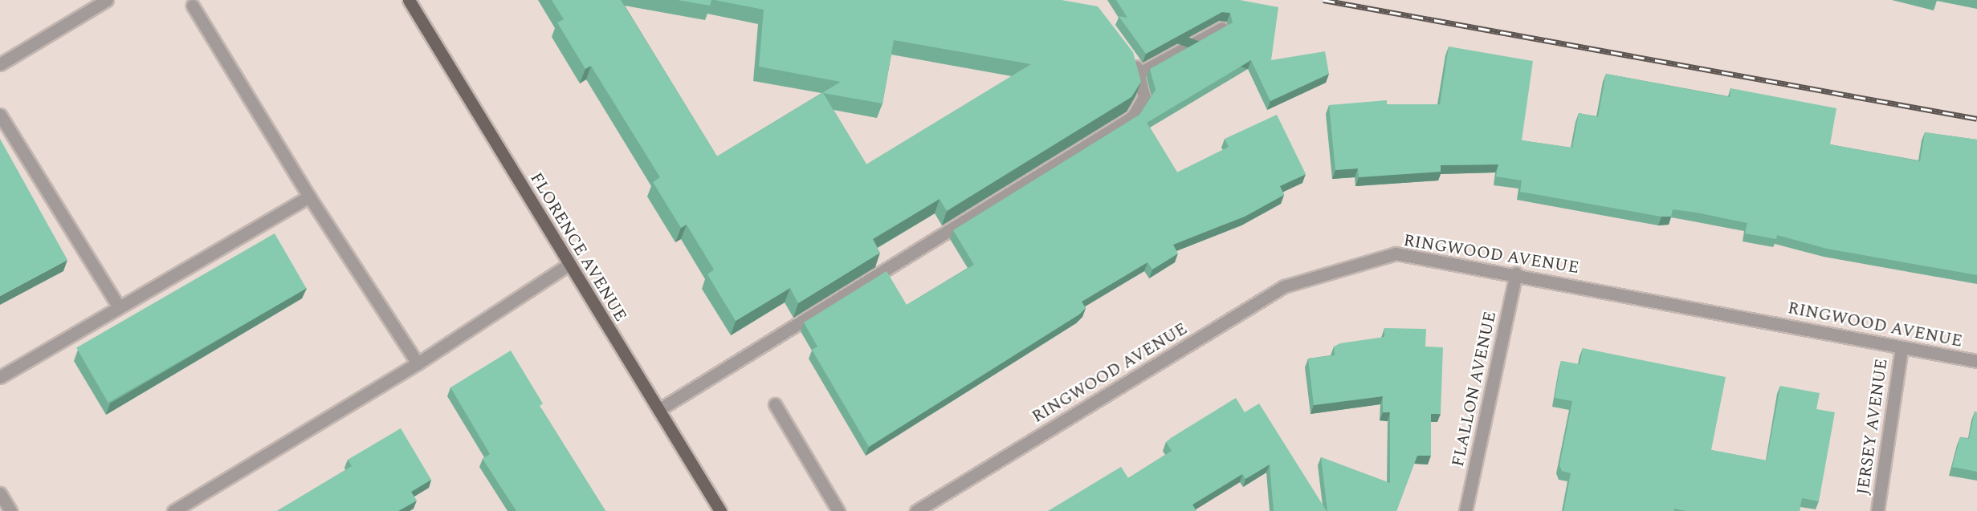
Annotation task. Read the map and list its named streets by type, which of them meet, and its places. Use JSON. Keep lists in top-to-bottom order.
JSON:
{
  "streets": {
    "main road": ["FLORENCE AVENUE"],
    "street": ["RINGWOOD AVENUE", "FLALLON AVENUE", "JERSEY AVENUE"]
  },
  "crossings": [
    ["RINGWOOD AVENUE", "FLALLON AVENUE"],
    ["RINGWOOD AVENUE", "JERSEY AVENUE"]
  ]
}
